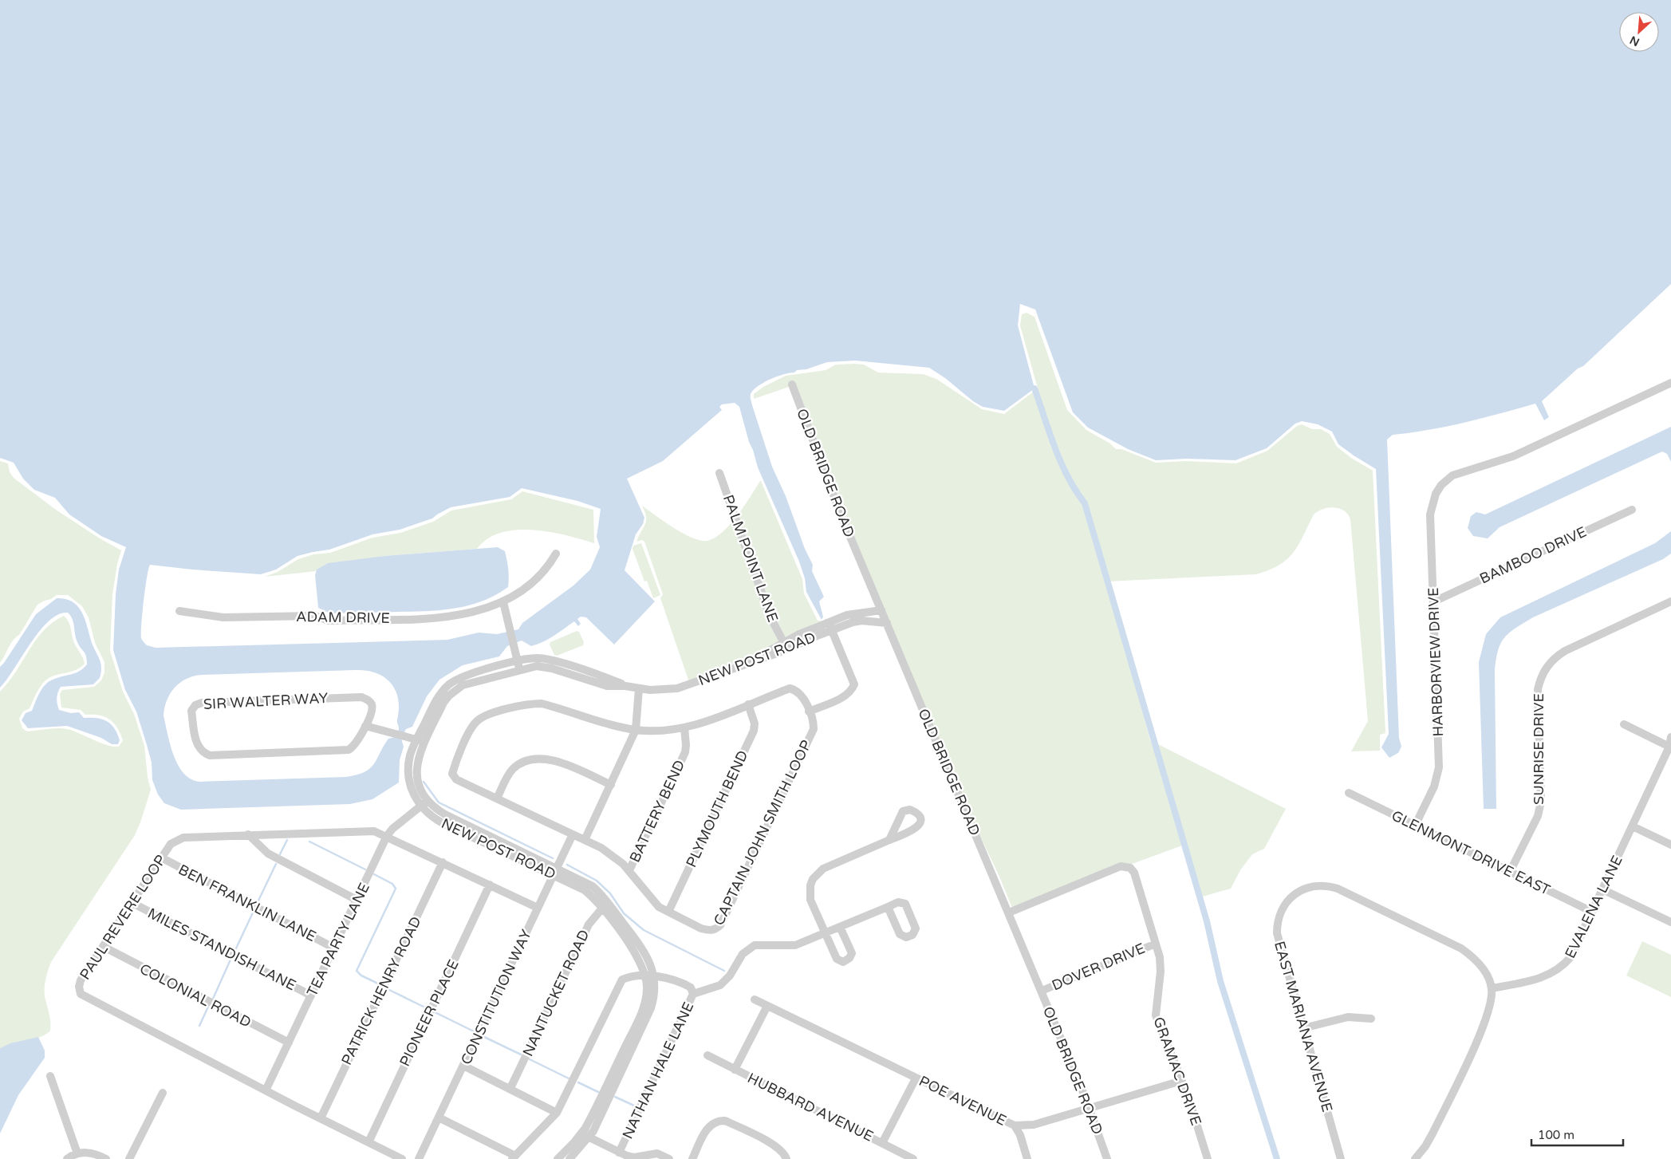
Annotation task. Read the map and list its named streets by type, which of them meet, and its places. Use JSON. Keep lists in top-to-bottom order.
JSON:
{
  "streets": {
    "street": [
      "OLD BRIDGE ROAD",
      "BAMBOO DRIVE",
      "PALM POINT LANE",
      "ADAM DRIVE",
      "NEW POST ROAD",
      "HARBORVIEW DRIVE",
      "SIR WALTER WAY",
      "SUNRISE DRIVE",
      "PLYMOUTH BEND",
      "BATTERY BEND",
      "CAPTAIN JOHN SMITH LOOP",
      "GLENMONT DRIVE EAST",
      "BEN FRANKLIN LANE",
      "EVALENA LANE",
      "PAUL REVERE LOOP",
      "TEA PARTY LANE",
      "MILES STANDISH LANE",
      "DOVER DRIVE",
      "PATRICK HENRY ROAD",
      "NANTUCKET ROAD",
      "COLONIAL ROAD",
      "CONSTITUTION WAY",
      "PIONEER PLACE",
      "EAST MARIANA AVENUE",
      "NATHAN HALE LANE",
      "GRAMAC DRIVE",
      "POE AVENUE",
      "HUBBARD AVENUE"
    ]
  },
  "crossings": [
    ["OLD BRIDGE ROAD", "NEW POST ROAD"],
    ["OLD BRIDGE ROAD", "DOVER DRIVE"],
    ["OLD BRIDGE ROAD", "GRAMAC DRIVE"],
    ["OLD BRIDGE ROAD", "POE AVENUE"],
    ["BAMBOO DRIVE", "HARBORVIEW DRIVE"],
    ["PALM POINT LANE", "NEW POST ROAD"],
    ["NEW POST ROAD", "TEA PARTY LANE"],
    ["NEW POST ROAD", "NANTUCKET ROAD"],
    ["NEW POST ROAD", "CONSTITUTION WAY"],
    ["NEW POST ROAD", "NATHAN HALE LANE"],
    ["HARBORVIEW DRIVE", "GLENMONT DRIVE EAST"],
    ["SUNRISE DRIVE", "GLENMONT DRIVE EAST"],
    ["PLYMOUTH BEND", "CAPTAIN JOHN SMITH LOOP"],
    ["BATTERY BEND", "CAPTAIN JOHN SMITH LOOP"],
    ["CAPTAIN JOHN SMITH LOOP", "CONSTITUTION WAY"],
    ["GLENMONT DRIVE EAST", "EVALENA LANE"],
    ["BEN FRANKLIN LANE", "PAUL REVERE LOOP"],
    ["BEN FRANKLIN LANE", "TEA PARTY LANE"],
    ["EVALENA LANE", "EAST MARIANA AVENUE"],
    ["PAUL REVERE LOOP", "TEA PARTY LANE"],
    ["PAUL REVERE LOOP", "MILES STANDISH LANE"],
    ["PAUL REVERE LOOP", "PATRICK HENRY ROAD"],
    ["PAUL REVERE LOOP", "COLONIAL ROAD"],
    ["PAUL REVERE LOOP", "CONSTITUTION WAY"],
    ["PAUL REVERE LOOP", "PIONEER PLACE"],
    ["TEA PARTY LANE", "MILES STANDISH LANE"],
    ["TEA PARTY LANE", "COLONIAL ROAD"],
    ["DOVER DRIVE", "GRAMAC DRIVE"],
    ["GRAMAC DRIVE", "POE AVENUE"]
  ],
  "scale_bar": "100 m",
  "north": "bottom left"
}
